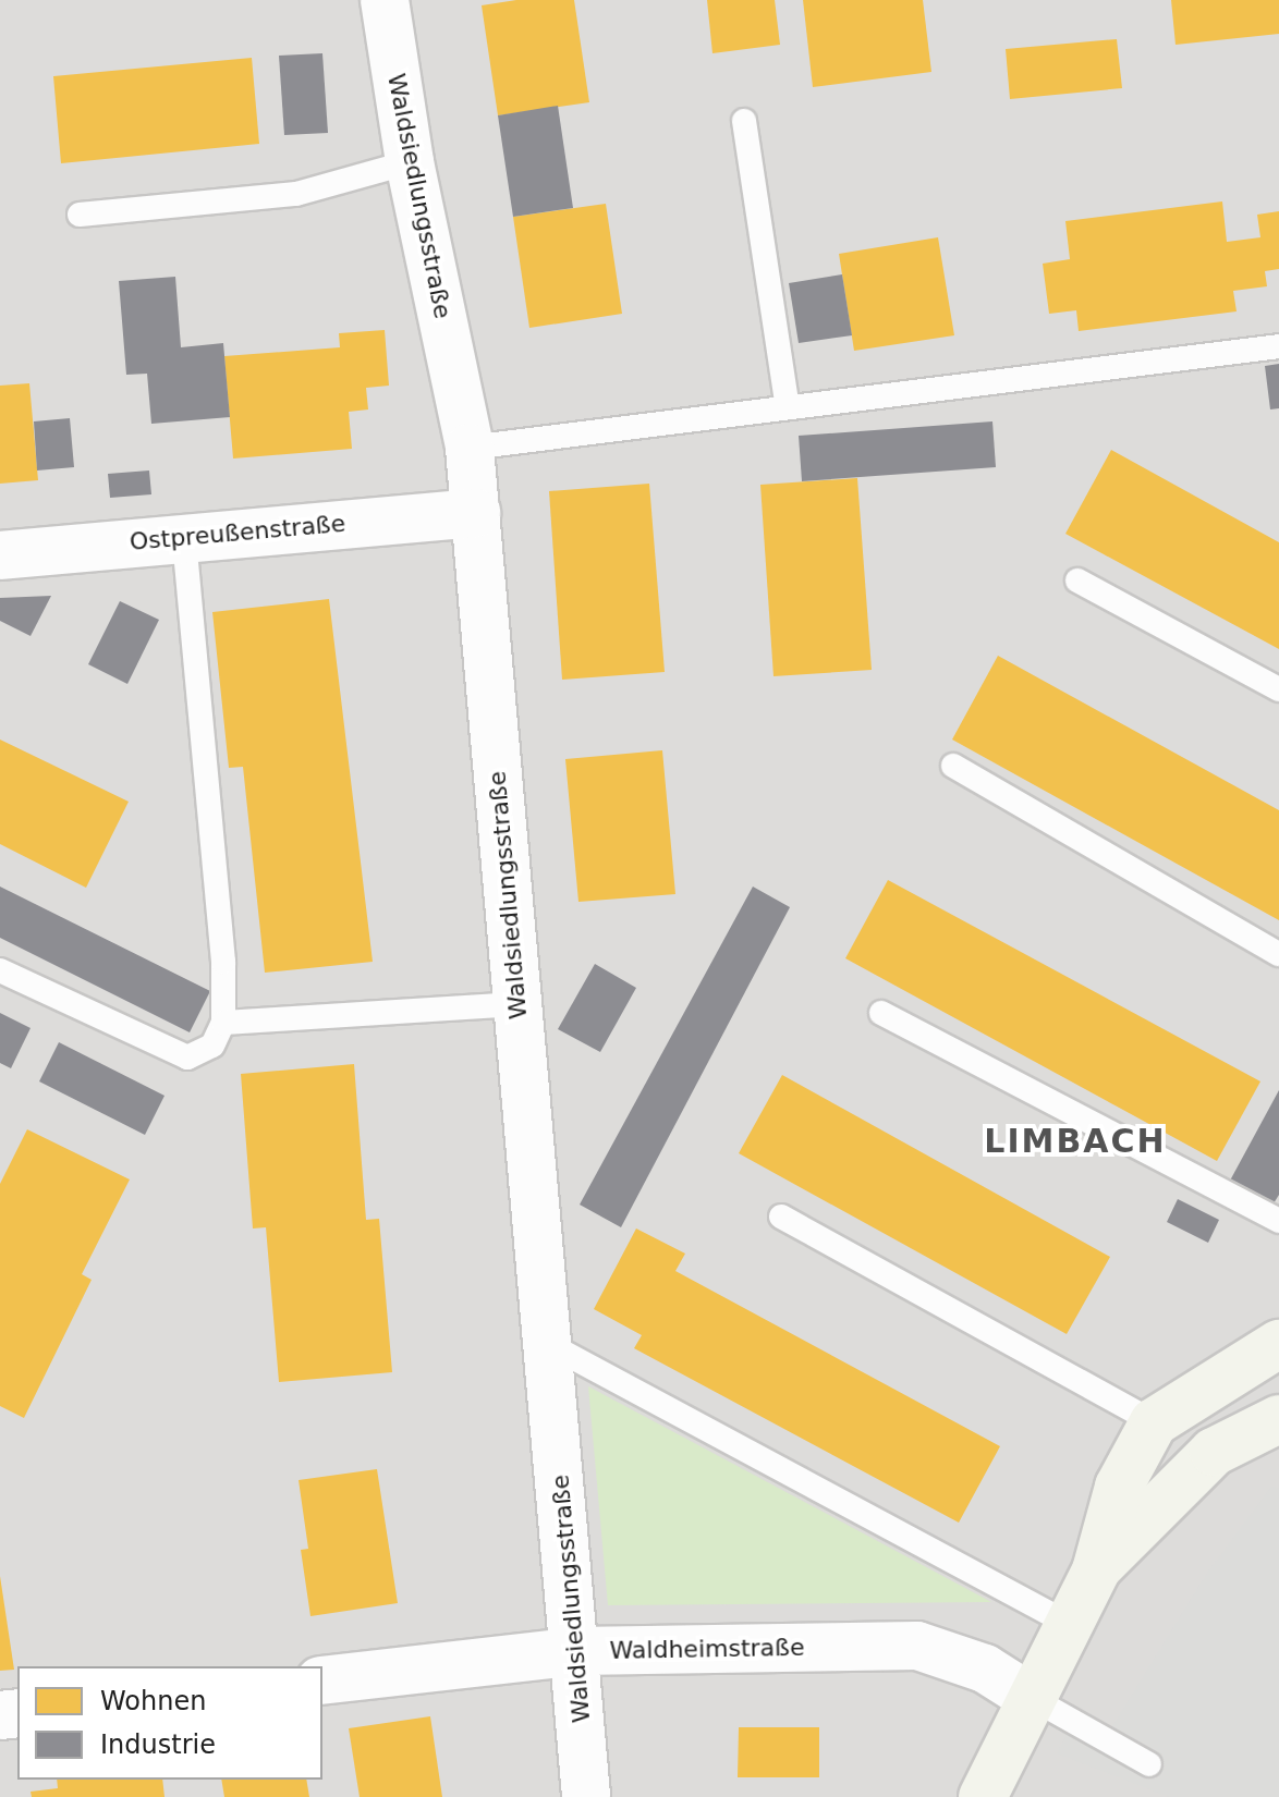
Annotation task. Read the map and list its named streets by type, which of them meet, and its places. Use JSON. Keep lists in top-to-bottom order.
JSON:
{
  "streets": {
    "street": ["Waldsiedlungsstraße", "Ostpreußenstraße", "Waldheimstraße"]
  },
  "crossings": [
    ["Waldsiedlungsstraße", "Ostpreußenstraße"],
    ["Waldsiedlungsstraße", "Waldheimstraße"]
  ],
  "districts": ["LIMBACH"],
  "legend": ["Wohnen", "Industrie"]
}
